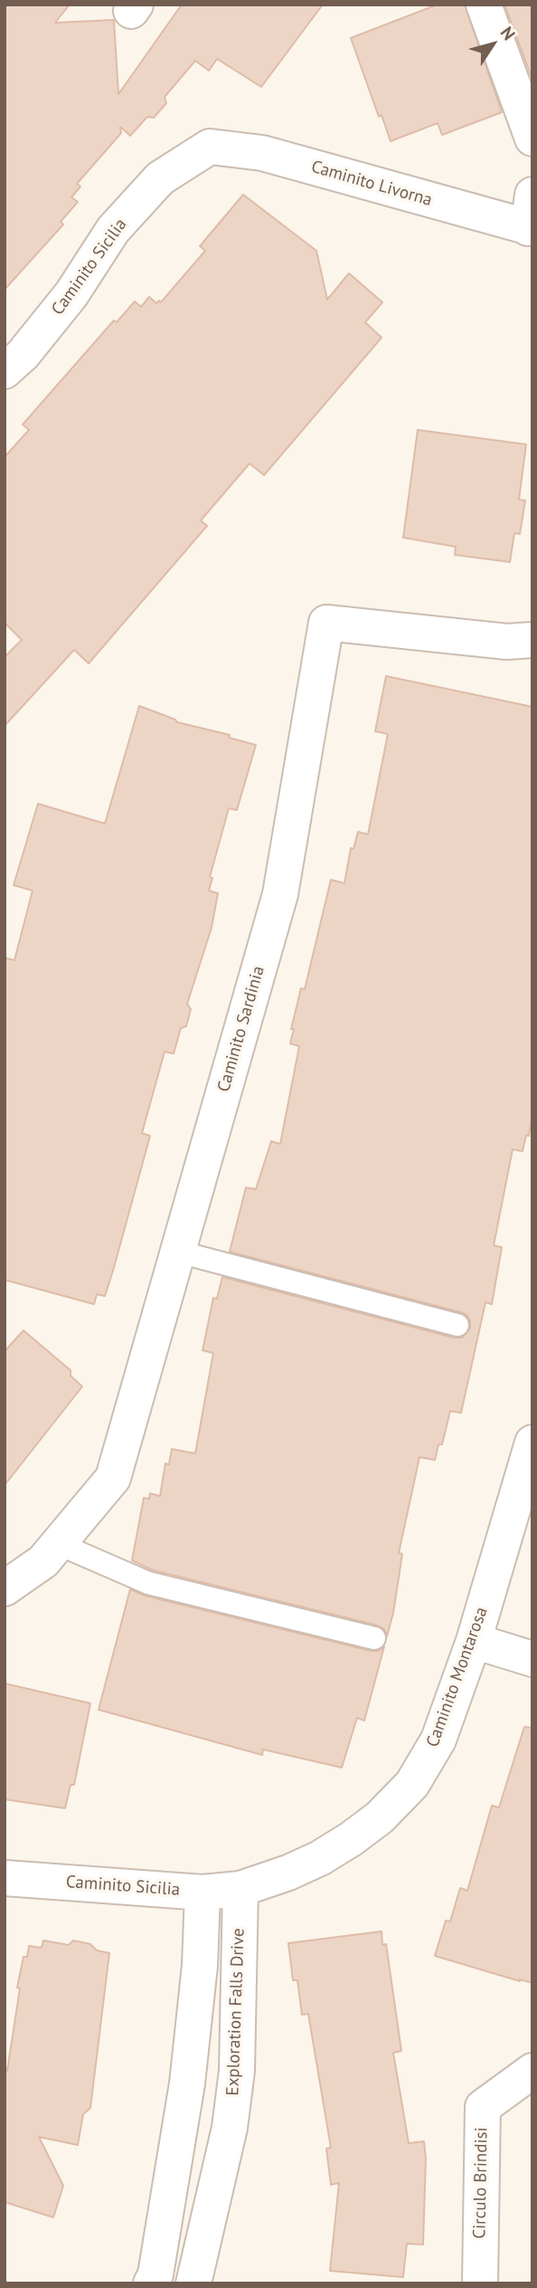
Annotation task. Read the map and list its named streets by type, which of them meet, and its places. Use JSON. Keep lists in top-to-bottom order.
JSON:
{
  "streets": {
    "street": [
      "Caminito Livorna",
      "Caminito Sicilia",
      "Caminito Sardinia",
      "Caminito Montarosa",
      "Exploration Falls Drive",
      "Circulo Brindisi"
    ]
  },
  "crossings": [
    ["Caminito Livorna", "Caminito Sicilia"],
    ["Caminito Sicilia", "Caminito Montarosa"],
    ["Caminito Sicilia", "Exploration Falls Drive"],
    ["Caminito Montarosa", "Exploration Falls Drive"]
  ],
  "north": "top right"
}
